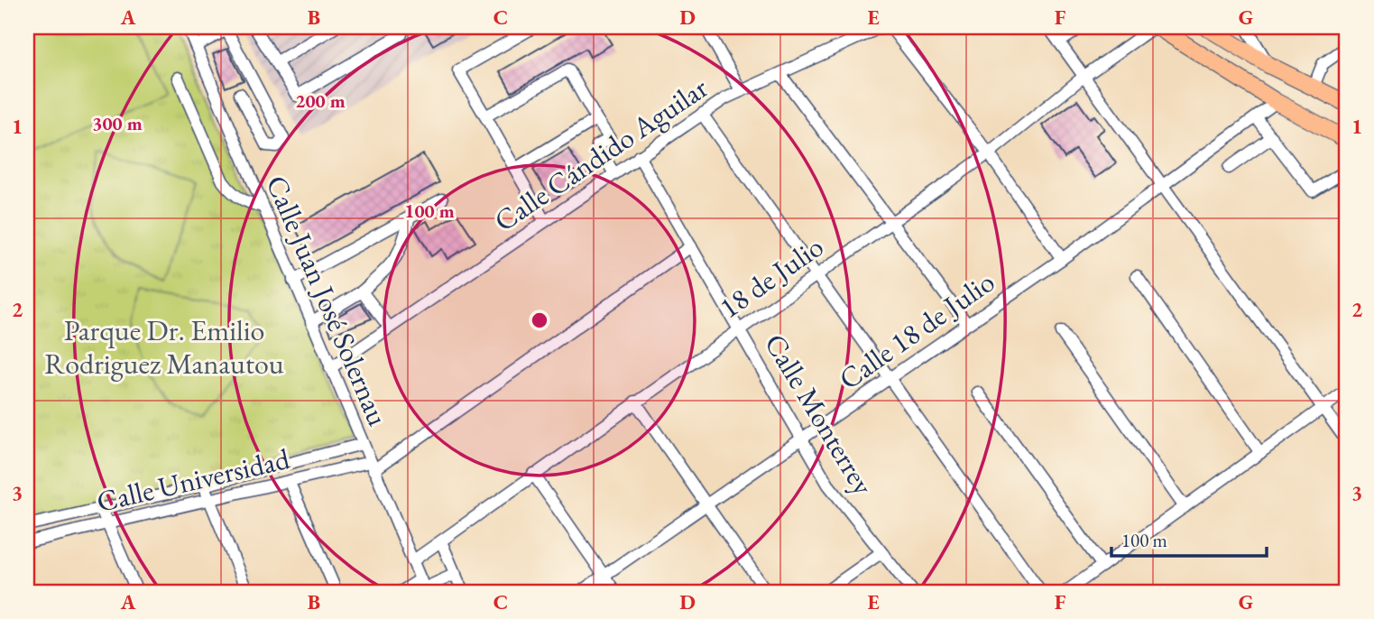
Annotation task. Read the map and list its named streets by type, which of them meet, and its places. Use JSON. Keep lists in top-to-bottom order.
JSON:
{
  "streets": {
    "street": [
      "Calle Cándido Aguilar",
      "18 de Julio",
      "Calle Juan José Solernau",
      "Calle 18 de Julio",
      "Calle Monterrey",
      "Calle Universidad"
    ]
  },
  "crossings": [
    ["Calle Cándido Aguilar", "Calle Juan José Solernau"],
    ["Calle Cándido Aguilar", "Calle Monterrey"],
    ["18 de Julio", "Calle Juan José Solernau"],
    ["18 de Julio", "Calle Monterrey"],
    ["Calle Juan José Solernau", "Calle Universidad"],
    ["Calle 18 de Julio", "Calle Monterrey"]
  ],
  "parks": ["Parque Dr. Emilio Rodriguez Manautou"],
  "scale_bar": "100 m",
  "grid": {
    "columns": [
      "A",
      "B",
      "C",
      "D",
      "E",
      "F",
      "G"
    ],
    "rows": ["1", "2", "3"]
  },
  "rings": ["200 m", "300 m", "100 m"]
}
